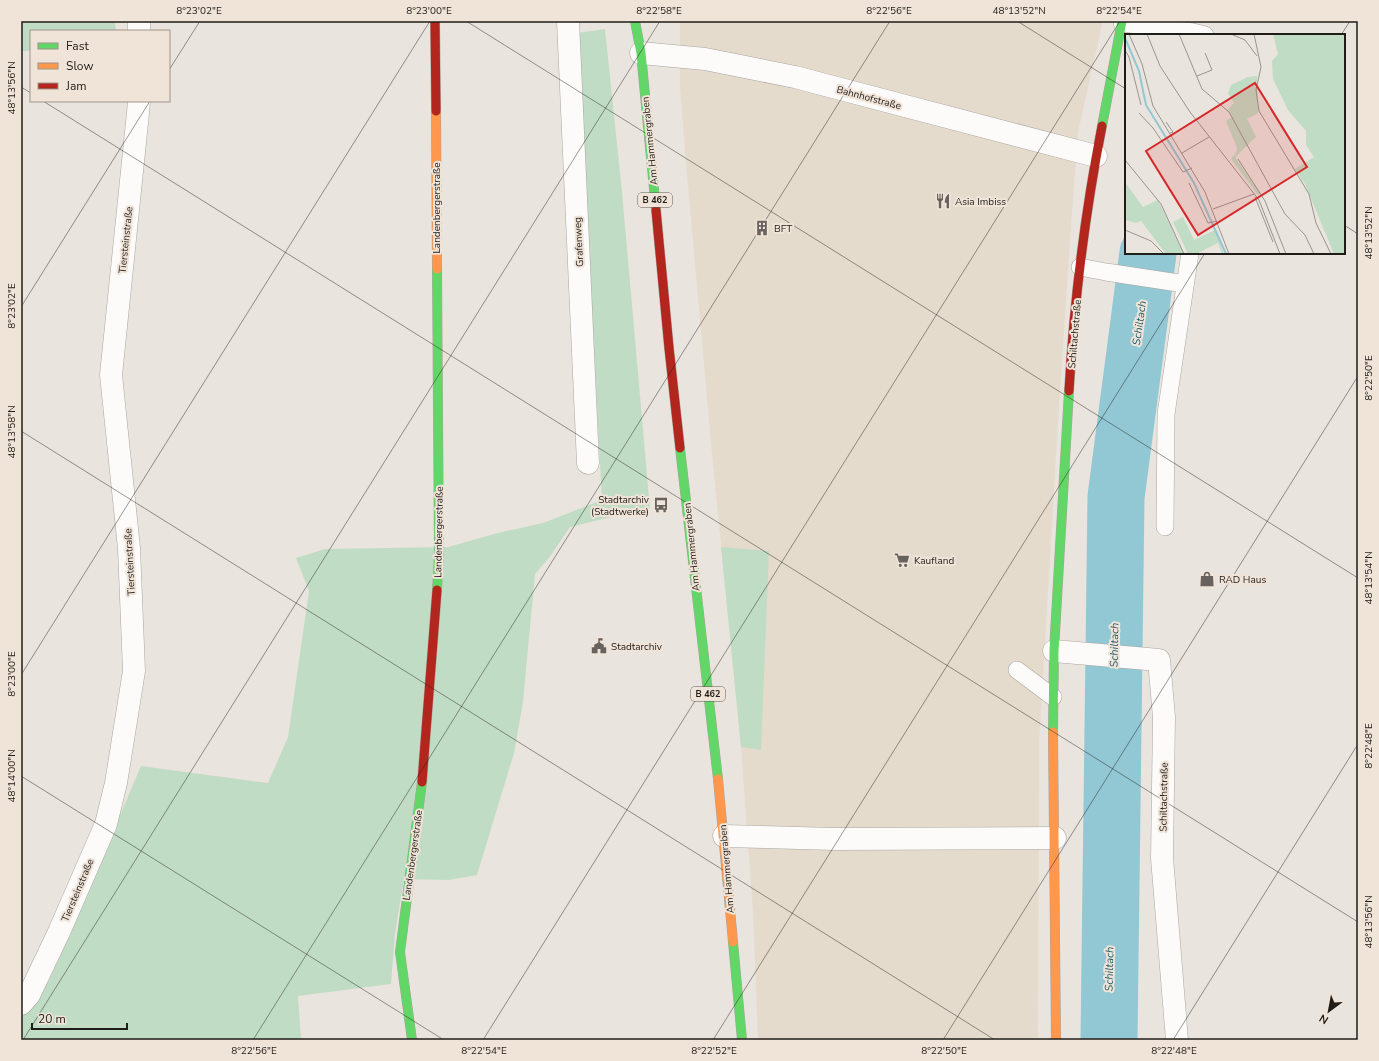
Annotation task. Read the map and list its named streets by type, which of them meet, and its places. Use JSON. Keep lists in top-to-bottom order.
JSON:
{
  "streets": {
    "street": [
      "Bahnhofstraße",
      "Am Hammergraben",
      "B 462",
      "Landenbergerstraße",
      "Tiersteinstraße",
      "Grafenweg",
      "Schiltachstraße"
    ]
  },
  "crossings": [
    ["Bahnhofstraße", "Am Hammergraben"],
    ["Bahnhofstraße", "B 462"],
    ["Bahnhofstraße", "Schiltachstraße"],
    ["Am Hammergraben", "B 462"]
  ],
  "water": ["Schiltach"],
  "places": {
    "restaurant": ["Asia Imbiss"],
    "building": ["BFT"],
    "bus stop": ["Stadtarchiv (Stadtwerke)"],
    "supermarket": ["Kaufland"],
    "shop": ["RAD Haus"],
    "public building": ["Stadtarchiv"]
  },
  "legend": ["Fast", "Slow", "Jam"],
  "scale_bar": "20 m",
  "north": "bottom left",
  "coordinates": [
    "8°23'02\"E",
    "8°23'00\"E",
    "8°22'58\"E",
    "8°22'56\"E",
    "48°13'52\"N",
    "8°22'54\"E",
    "48°13'56\"N",
    "8°22'50\"E",
    "48°13'58\"N",
    "48°13'54\"N",
    "8°22'48\"E",
    "48°14'00\"N",
    "8°22'52\"E"
  ]
}
